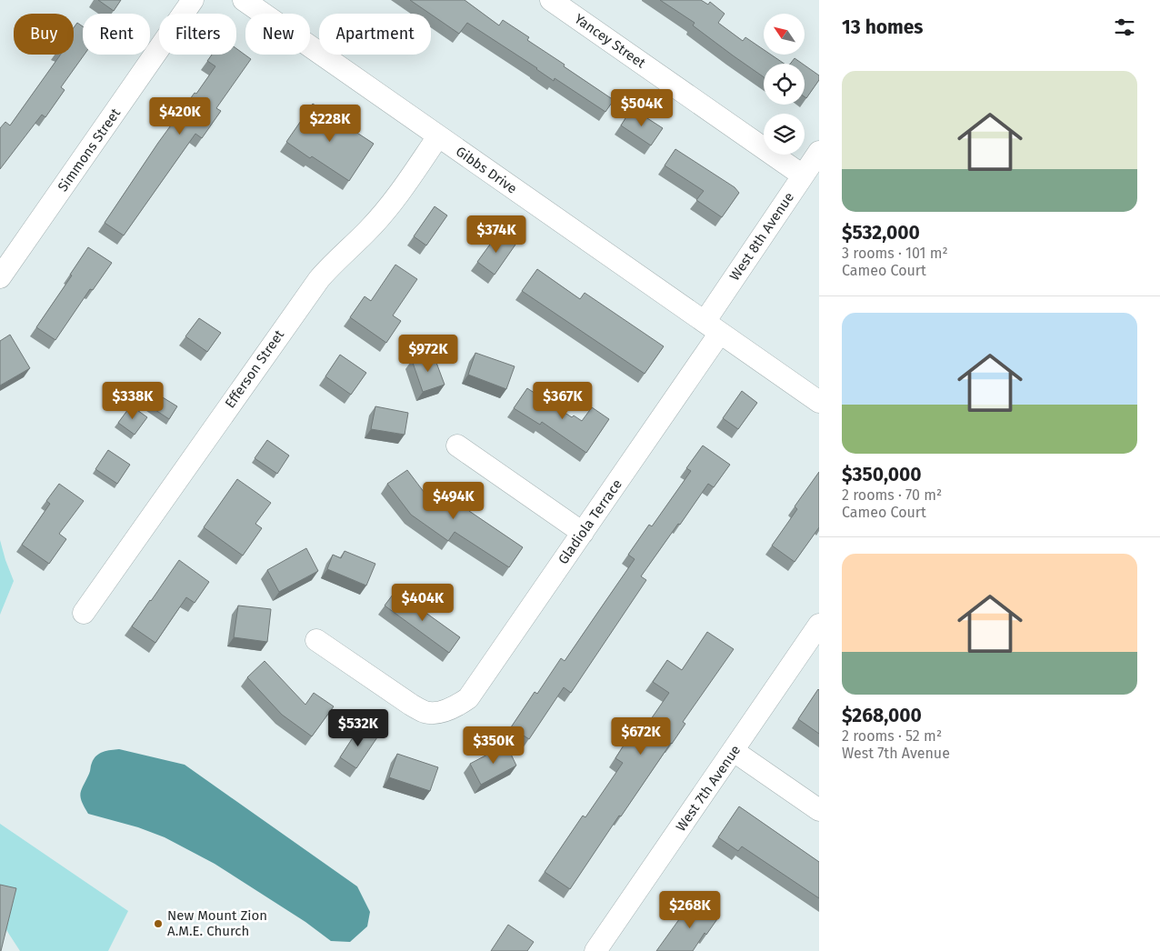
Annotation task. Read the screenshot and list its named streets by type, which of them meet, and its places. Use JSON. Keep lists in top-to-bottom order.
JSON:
{
  "streets": {
    "street": [
      "Yancey Street",
      "Simmons Street",
      "Gibbs Drive",
      "West 8th Avenue",
      "Efferson Street",
      "Gladiola Terrace",
      "West 7th Avenue"
    ]
  },
  "crossings": [
    ["Yancey Street", "West 8th Avenue"],
    ["Gibbs Drive", "West 8th Avenue"],
    ["Gibbs Drive", "Efferson Street"],
    ["Gibbs Drive", "Gladiola Terrace"],
    ["West 8th Avenue", "Gladiola Terrace"]
  ],
  "places": ["New Mount Zion A.M.E. Church"],
  "north": "top left",
  "page": {
    "heading": "13 homes",
    "chip": [
      "Buy",
      "Rent",
      "Filters",
      "New",
      "Apartment"
    ],
    "list": [
      {
        "name": "$532,000",
        "note": "3 rooms · 101 m² · Cameo Court"
      },
      {
        "name": "$350,000",
        "note": "2 rooms · 70 m² · Cameo Court"
      },
      {
        "name": "$268,000",
        "note": "2 rooms · 52 m² · West 7th Avenue"
      }
    ],
    "price": [
      "$504K",
      "$420K",
      "$228K",
      "$374K",
      "$972K",
      "$338K",
      "$367K",
      "$494K",
      "$404K",
      "$532K",
      "$672K",
      "$350K",
      "$268K"
    ]
  }
}
